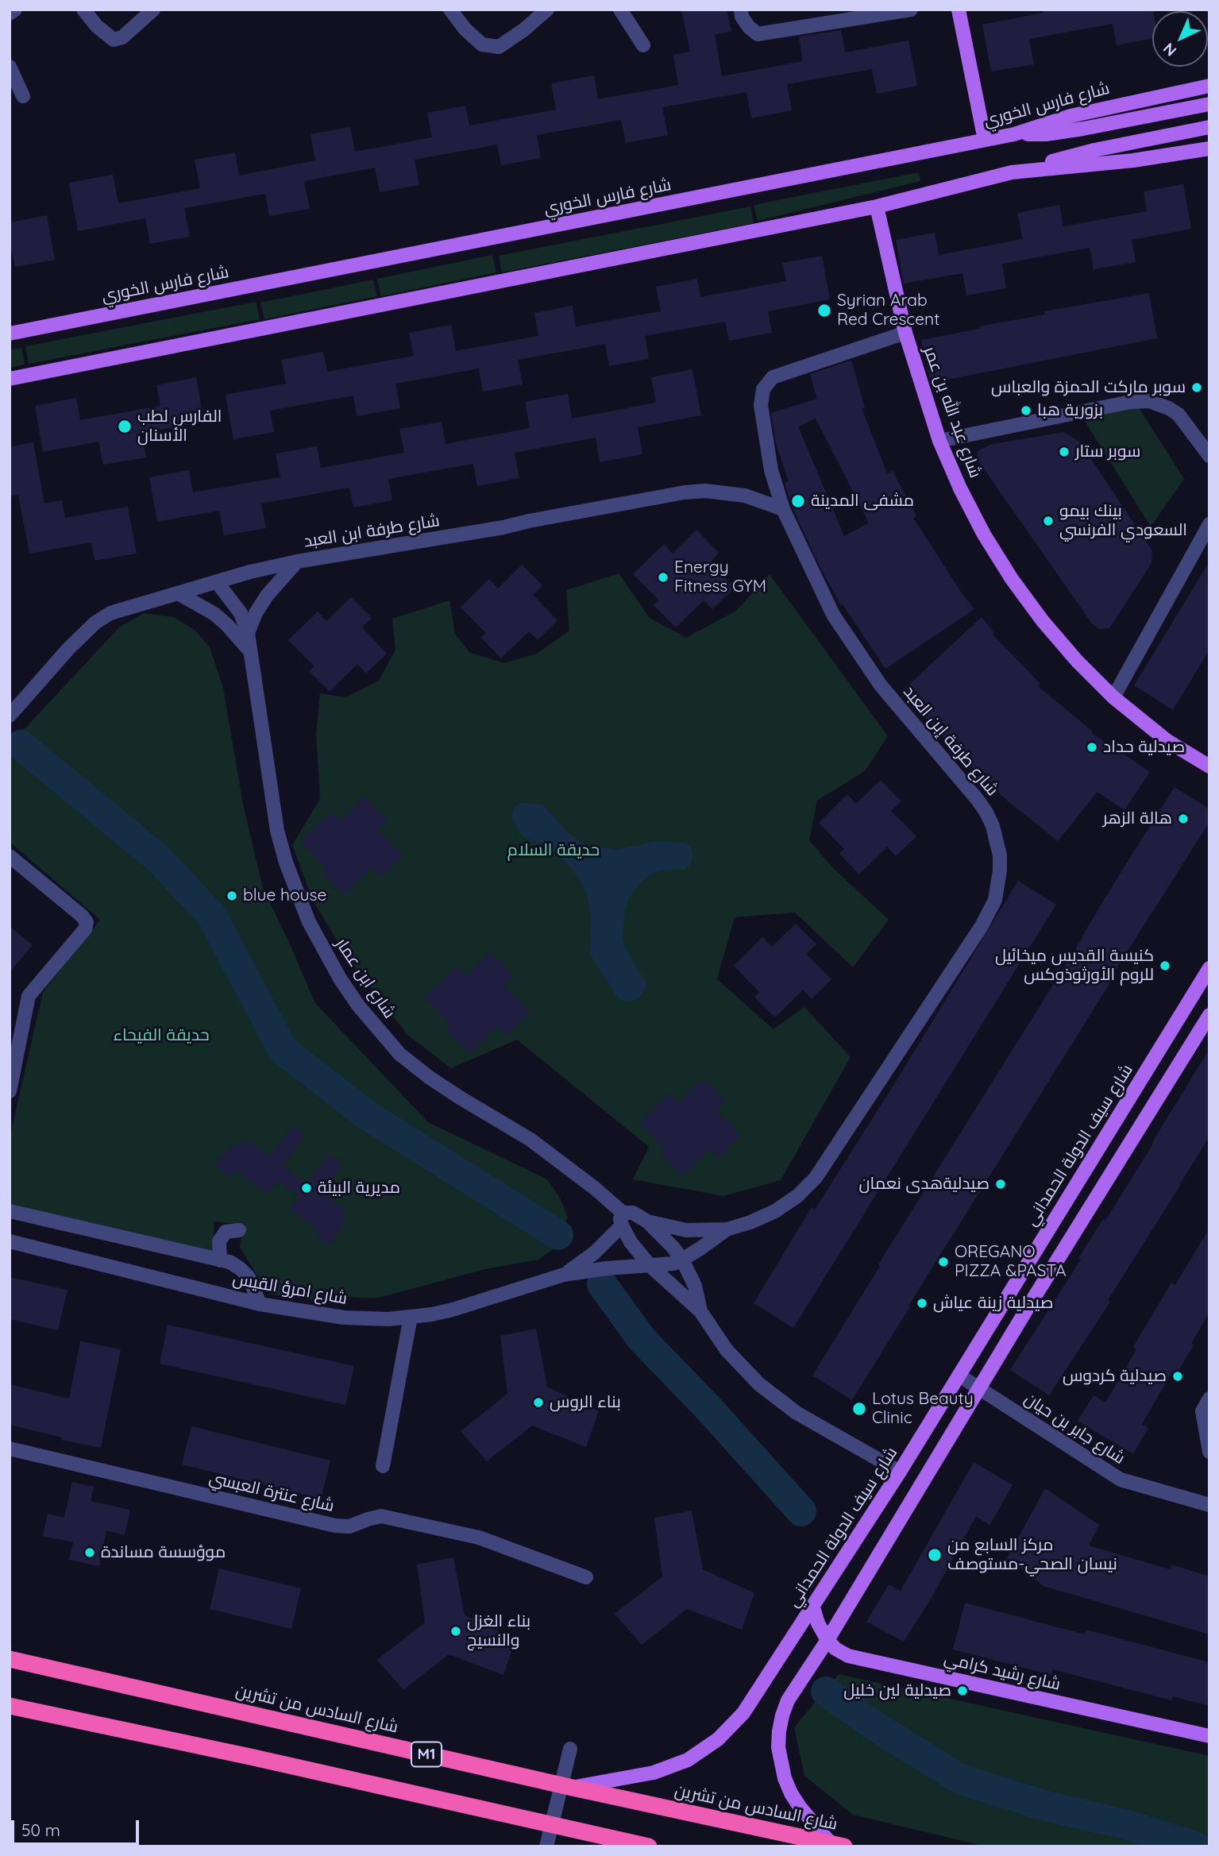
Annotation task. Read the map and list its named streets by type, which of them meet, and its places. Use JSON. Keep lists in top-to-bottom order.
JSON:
{
  "streets": {
    "highway": ["شارع السادس من تشرين", "M1"],
    "main road": [
      "شارع فارس الخوري",
      "شارع عبد الله بن عمر",
      "شارع سيف الدولة الحمداني",
      "شارع رشيد كرامي"
    ],
    "street": [
      "شارع طرفة ابن العبد",
      "شارع طرفة إبن العبد",
      "شارع ابن عمار",
      "شارع امرؤ القيس",
      "شارع جابر بن حيان",
      "شارع عنترة العبسي"
    ]
  },
  "crossings": [
    ["شارع عبد الله بن عمر", "شارع طرفة إبن العبد"],
    ["شارع طرفة ابن العبد", "شارع طرفة إبن العبد"],
    ["شارع طرفة ابن العبد", "شارع ابن عمار"],
    ["شارع طرفة إبن العبد", "شارع ابن عمار"],
    ["شارع طرفة إبن العبد", "شارع امرؤ القيس"],
    ["شارع ابن عمار", "شارع سيف الدولة الحمداني"],
    ["شارع سيف الدولة الحمداني", "شارع جابر بن حيان"],
    ["شارع سيف الدولة الحمداني", "شارع السادس من تشرين"]
  ],
  "parks": ["حديقة السلام", "حديقة الفيحاء"],
  "places": [
    "Syrian Arab Red Crescent",
    "سوبر ماركت الحمزة والعباس",
    "بزورية هبا",
    "الفارس لطب الأسنان",
    "سوبر ستار",
    "مشفى المدينة",
    "بينك بيمو السعودي الفرنسي",
    "Energy Fitness GYM",
    "صيدلية حداد",
    "هالة الزهر",
    "blue house",
    "كنيسة القديس ميخائيل للروم الأورثوذوكس",
    "صيدليةهدى نعمان",
    "مديرية البيئة",
    "OREGANO PIZZA &PASTA",
    "صيدلية زينة عياش",
    "صيدلية كردوس",
    "بناء الروس",
    "Lotus Beauty Clinic",
    "موؤسسة مساندة",
    "مركز السابع من نيسان الصحي-مستوصف",
    "بناء الغزل والنسيج",
    "صيدلية لين خليل"
  ],
  "scale_bar": "50 m",
  "north": "bottom left"
}
